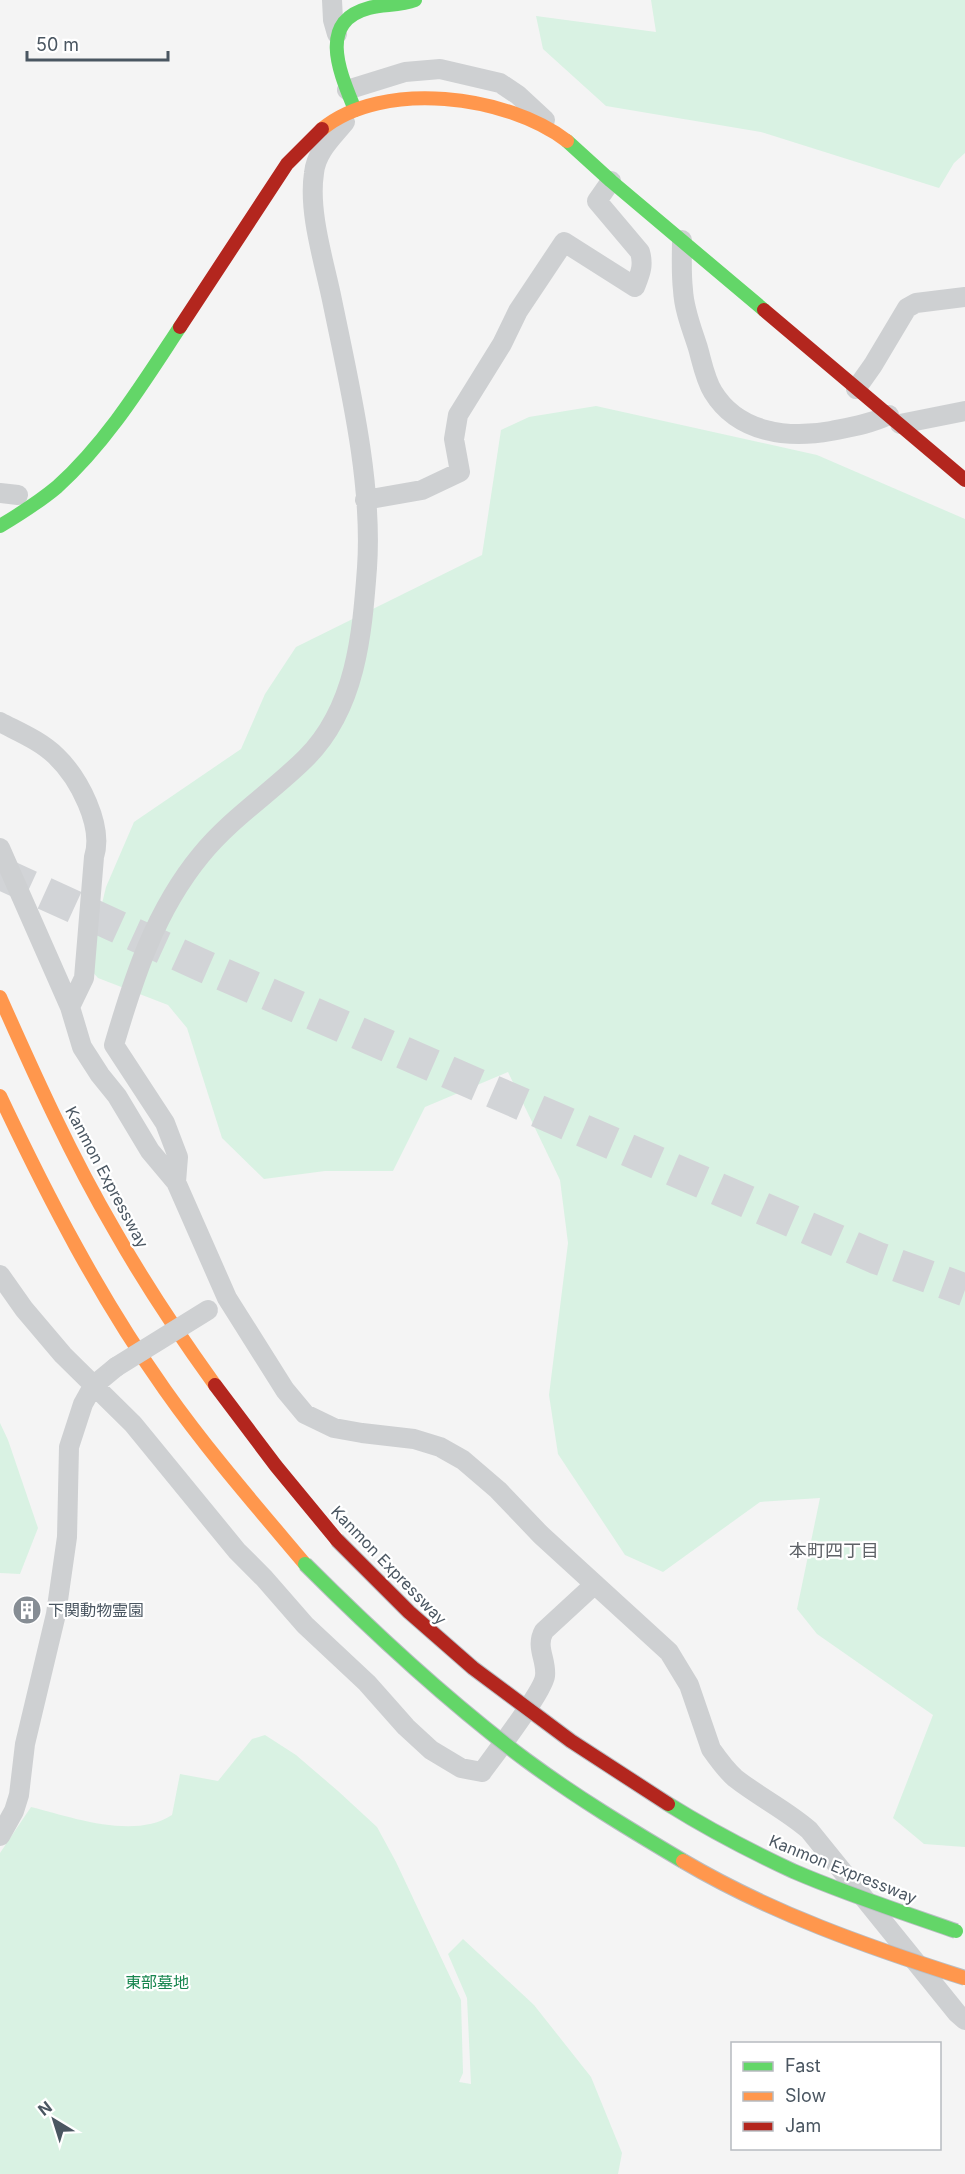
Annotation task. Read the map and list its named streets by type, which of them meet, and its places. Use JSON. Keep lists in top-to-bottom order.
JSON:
{
  "streets": {
    "main road": ["Kanmon Expressway"]
  },
  "districts": ["本町四丁目"],
  "parks": ["東部墓地"],
  "places": {
    "building": ["下関動物霊園"]
  },
  "legend": ["Fast", "Slow", "Jam"],
  "scale_bar": "50 m",
  "north": "top left"
}
